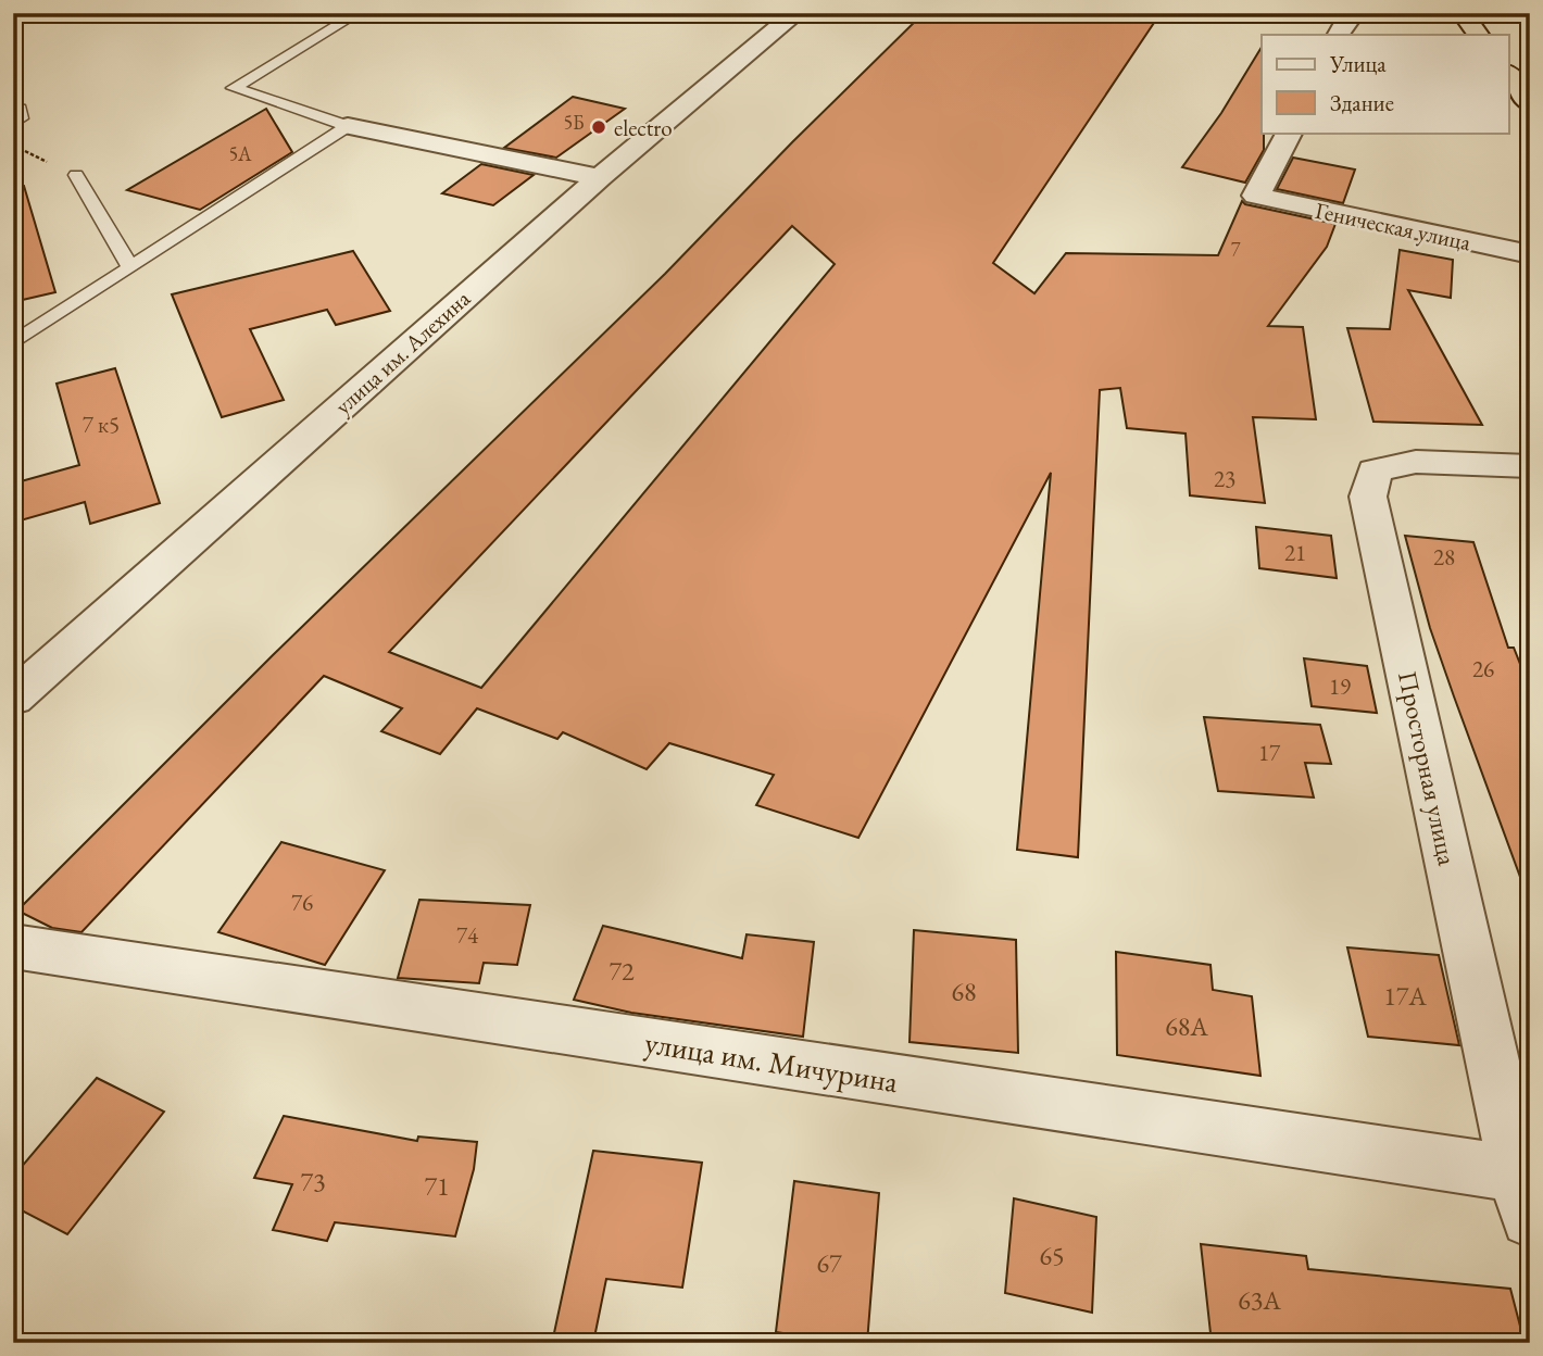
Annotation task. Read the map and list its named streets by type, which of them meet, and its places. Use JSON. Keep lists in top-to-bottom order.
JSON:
{
  "streets": {
    "street": [
      "Геническая улица",
      "улица им. Алехина",
      "Просторная улица",
      "улица им. Мичурина"
    ]
  },
  "crossings": [
    ["Просторная улица", "улица им. Мичурина"]
  ],
  "places": ["electro"],
  "house_numbers": [
    "5Б",
    "5А",
    "7",
    "7 к5",
    "23",
    "21",
    "28",
    "26",
    "19",
    "17",
    "76",
    "74",
    "72",
    "68",
    "17А",
    "68А",
    "73",
    "71",
    "65",
    "67",
    "63А"
  ],
  "legend": ["Улица", "Здание"]
}
